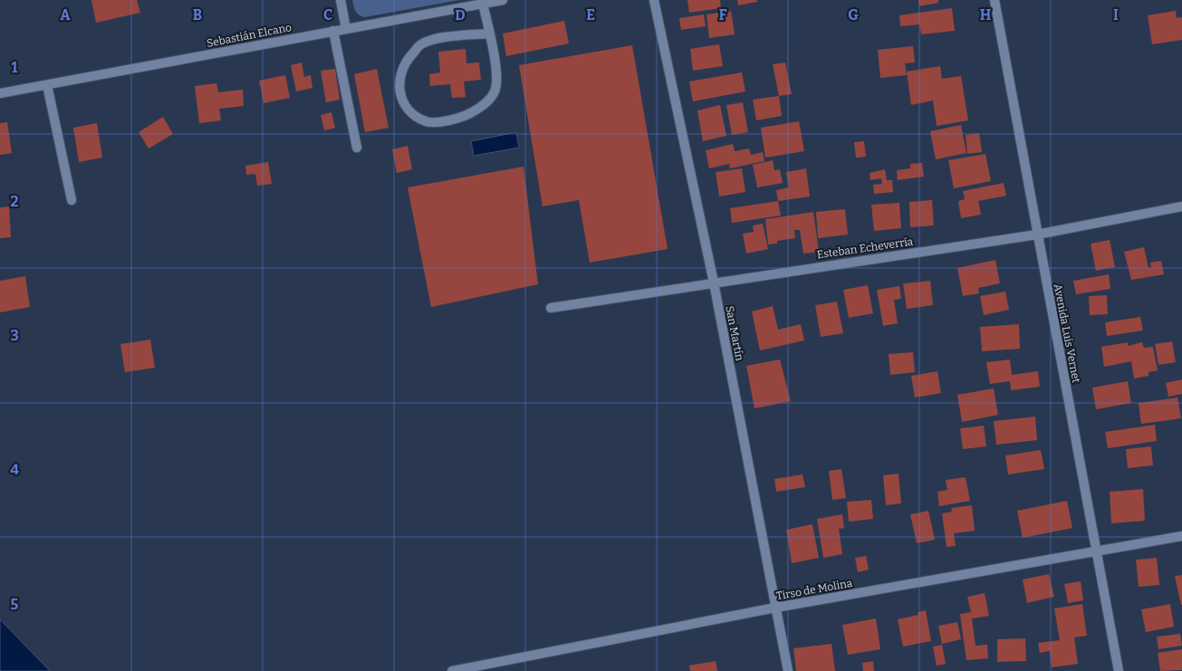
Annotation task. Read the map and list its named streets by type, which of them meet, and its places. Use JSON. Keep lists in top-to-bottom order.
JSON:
{
  "streets": {
    "street": [
      "Sebastián Elcano",
      "Esteban Echeverría",
      "San Martín",
      "Avenida Luis Vernet",
      "Tirso de Molina"
    ]
  },
  "crossings": [
    ["Esteban Echeverría", "San Martín"],
    ["Esteban Echeverría", "Avenida Luis Vernet"],
    ["San Martín", "Tirso de Molina"],
    ["Avenida Luis Vernet", "Tirso de Molina"]
  ],
  "grid": {
    "columns": [
      "A",
      "B",
      "C",
      "D",
      "E",
      "F",
      "G",
      "H",
      "I"
    ],
    "rows": [
      "1",
      "2",
      "3",
      "4",
      "5"
    ]
  }
}
